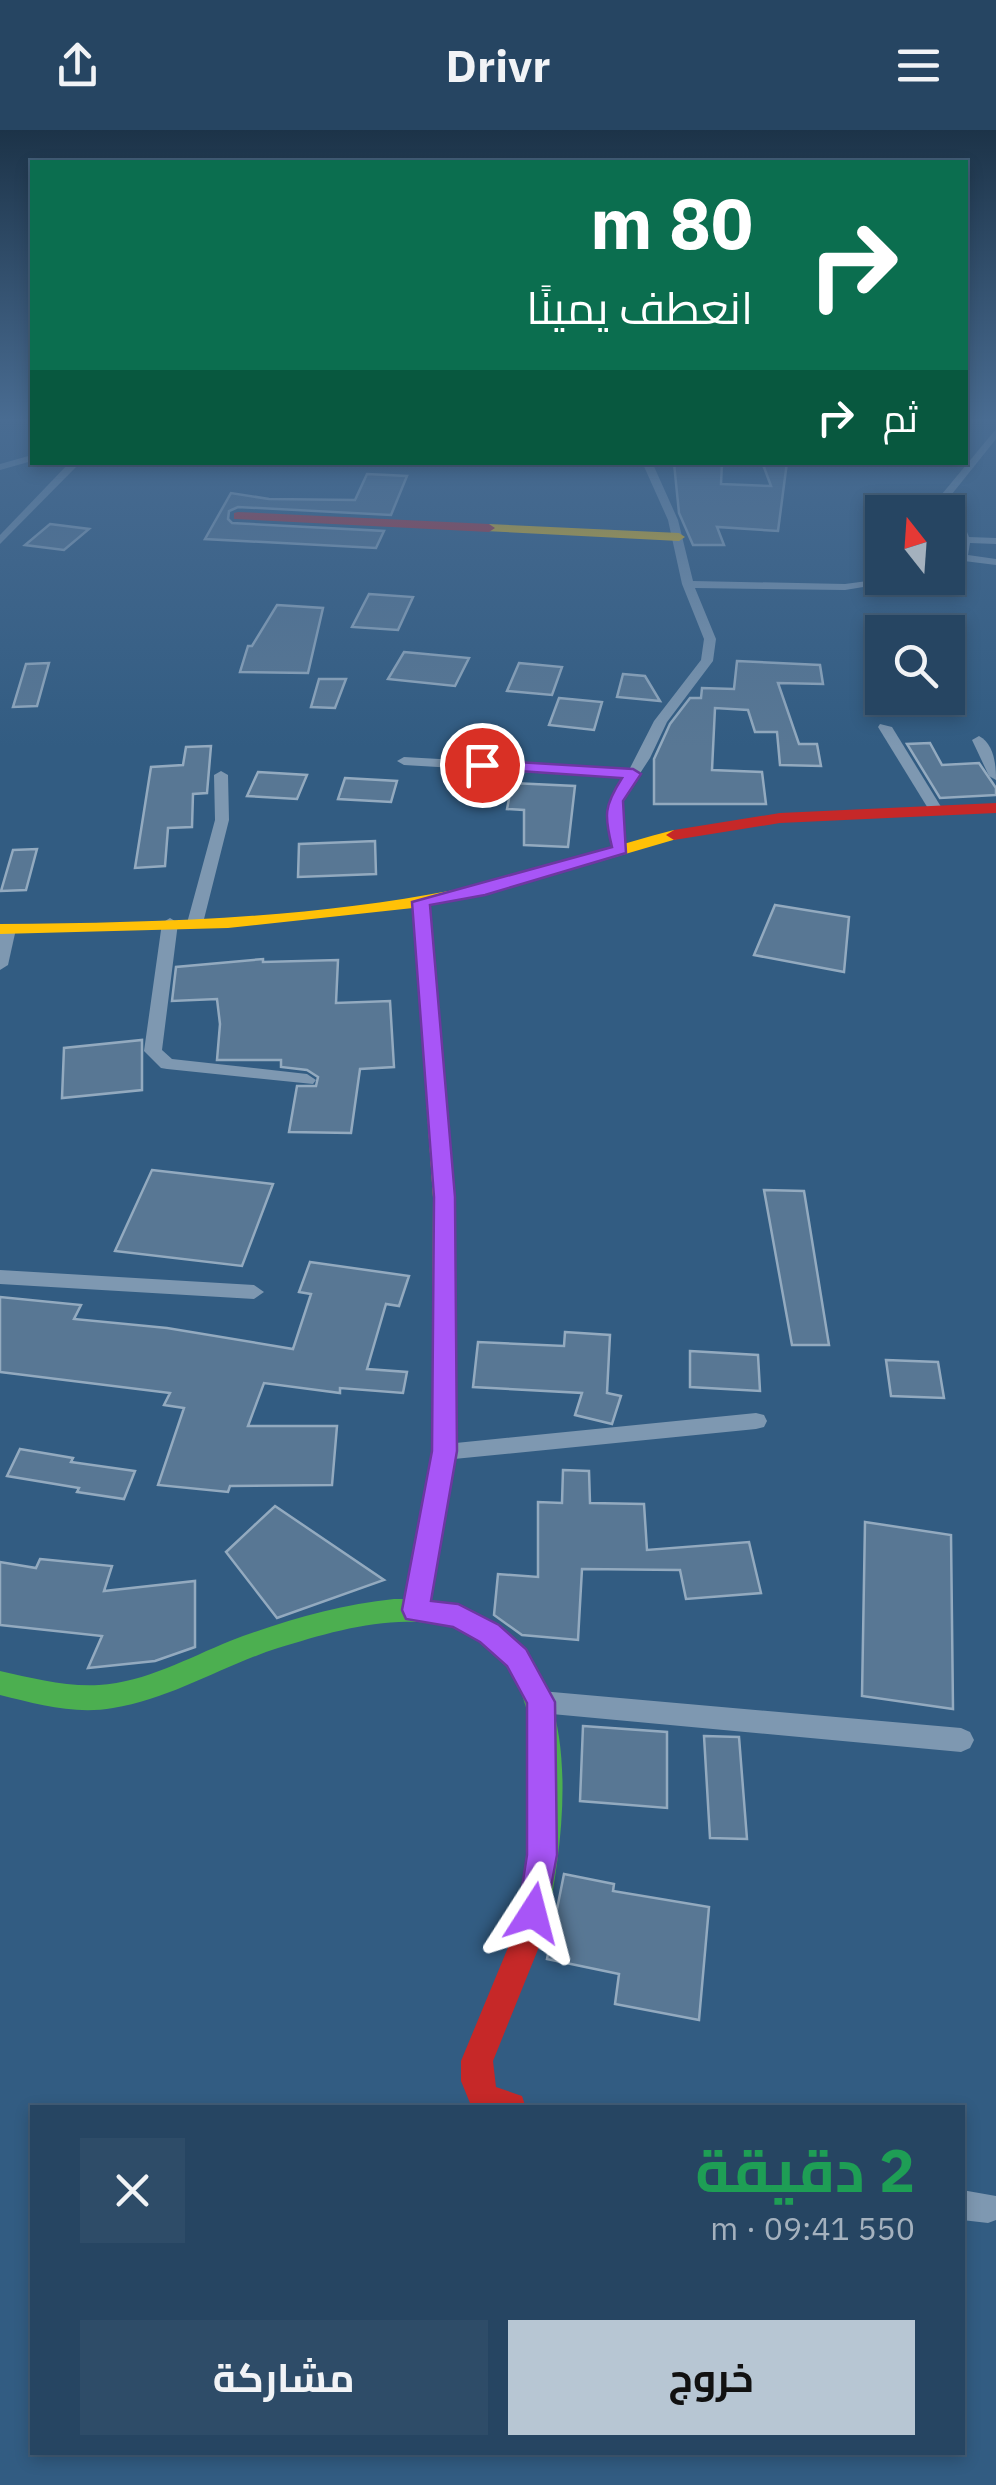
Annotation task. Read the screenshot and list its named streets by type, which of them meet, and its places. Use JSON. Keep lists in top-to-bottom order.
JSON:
{
  "north": "top",
  "page": {
    "header": "Drivr",
    "turn": ["80 m", "انعطف يمينًا"],
    "then": "ثم",
    "heading": ["2 دقيقة", "550 m · 09:41"],
    "buttons": ["خروج", "مشاركة"]
  }
}
